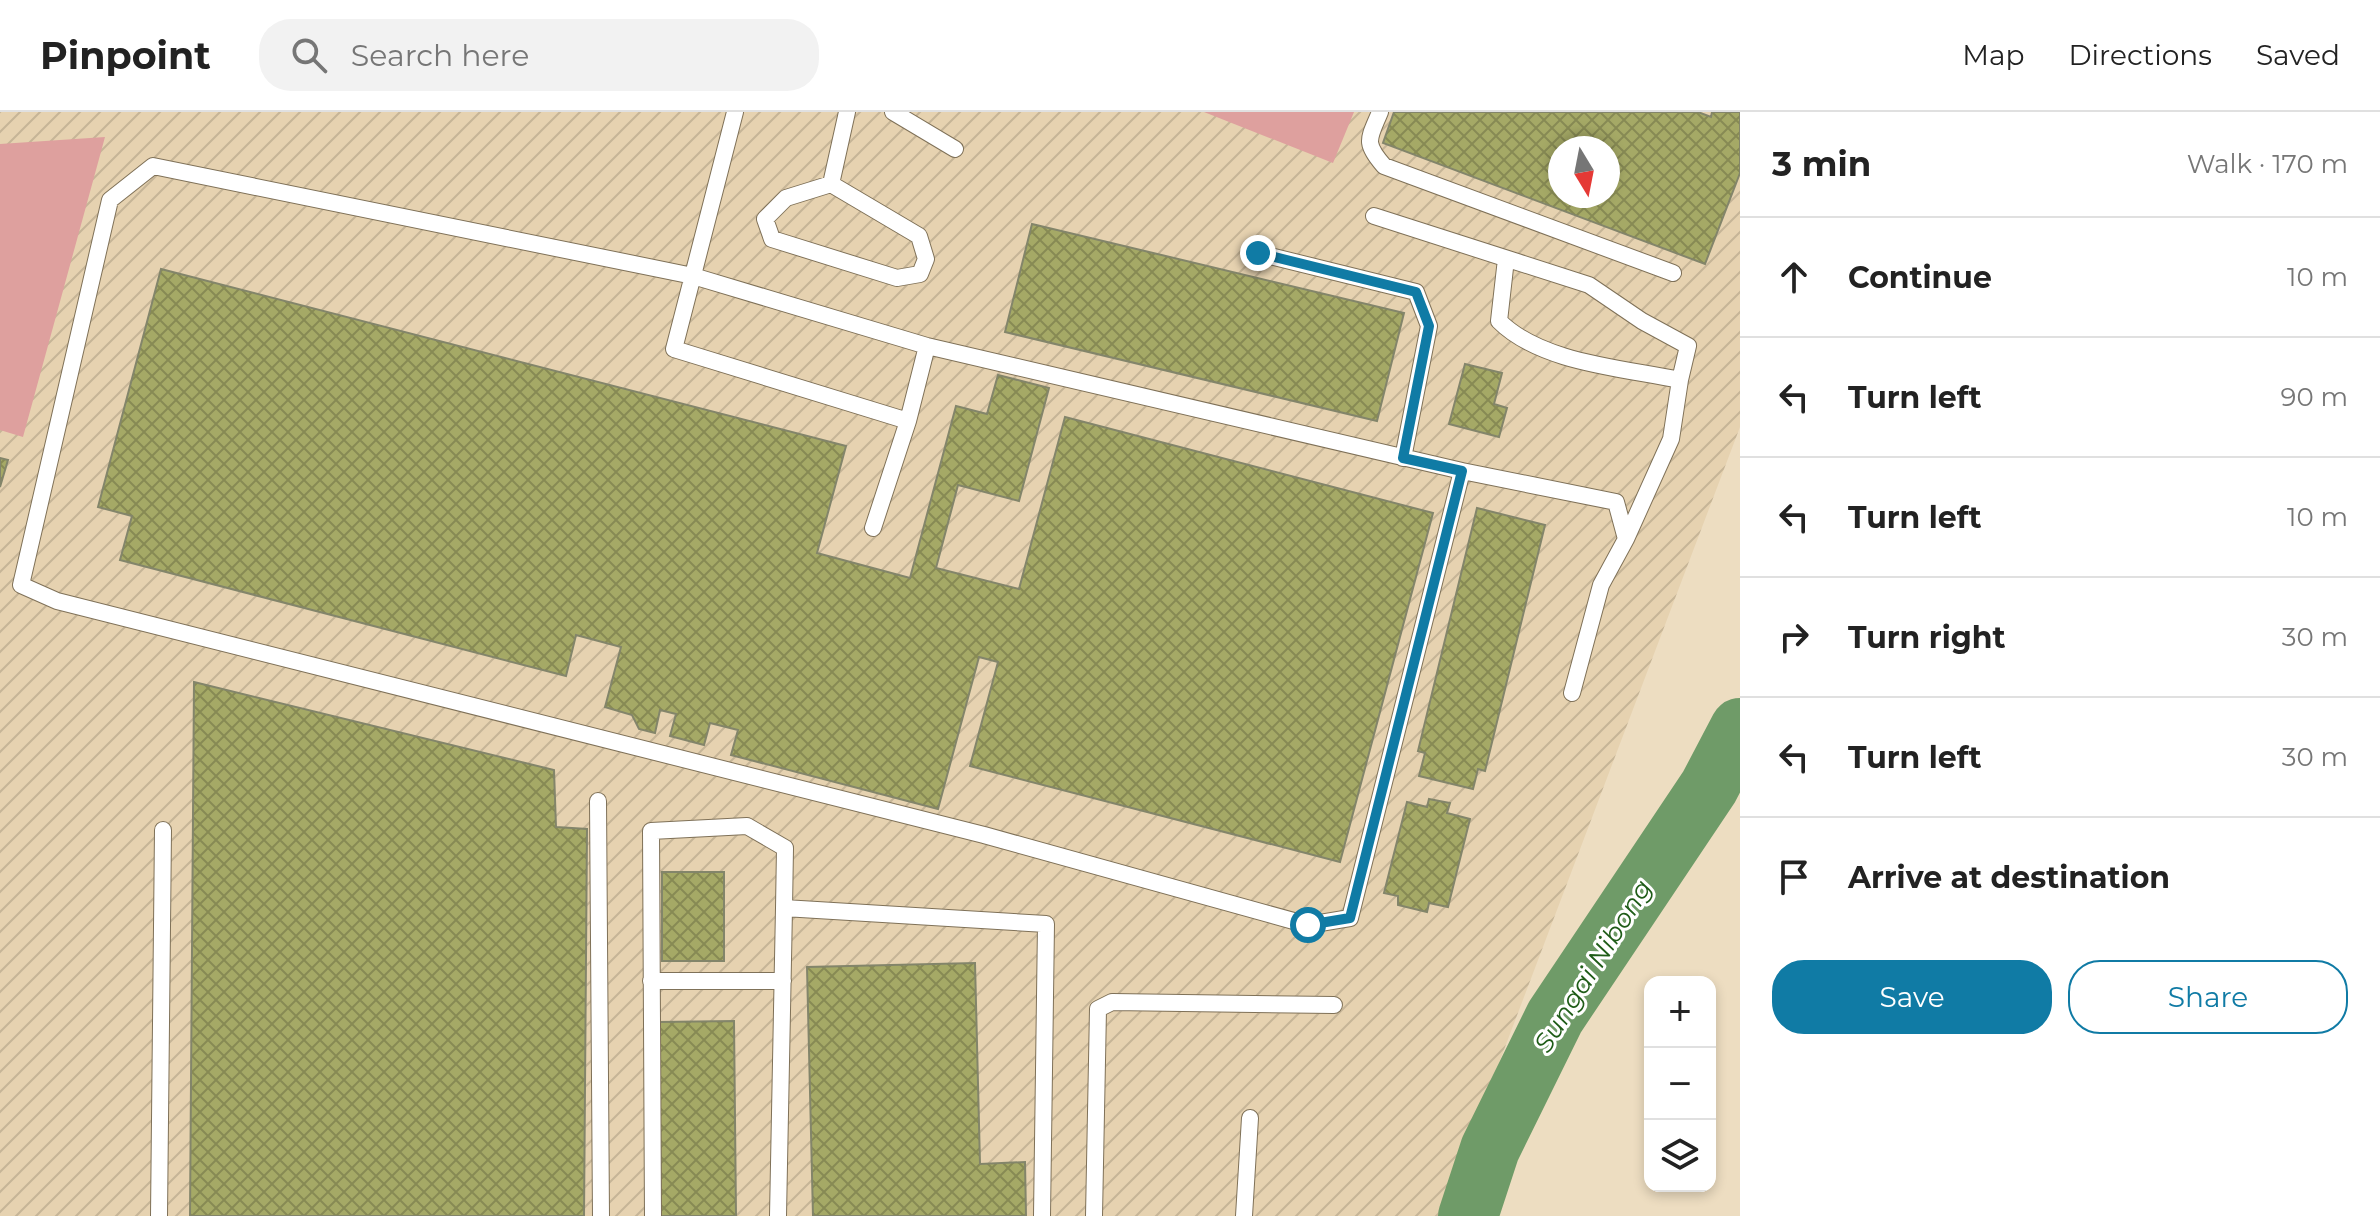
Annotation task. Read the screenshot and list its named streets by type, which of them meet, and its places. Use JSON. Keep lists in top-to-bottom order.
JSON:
{
  "water": ["Sungai Nibong"],
  "north": "bottom",
  "page": {
    "header": "Pinpoint",
    "search": "Search here",
    "nav": ["Map", "Directions", "Saved"],
    "heading": ["3 min", "Walk · 170 m"],
    "list": [
      ["Continue", "10 m"],
      ["Turn left", "90 m"],
      ["Turn left", "10 m"],
      ["Turn right", "30 m"],
      ["Turn left", "30 m"],
      "Arrive at destination"
    ],
    "buttons": ["Save", "Share"],
    "map_buttons": ["+", "−"]
  }
}
